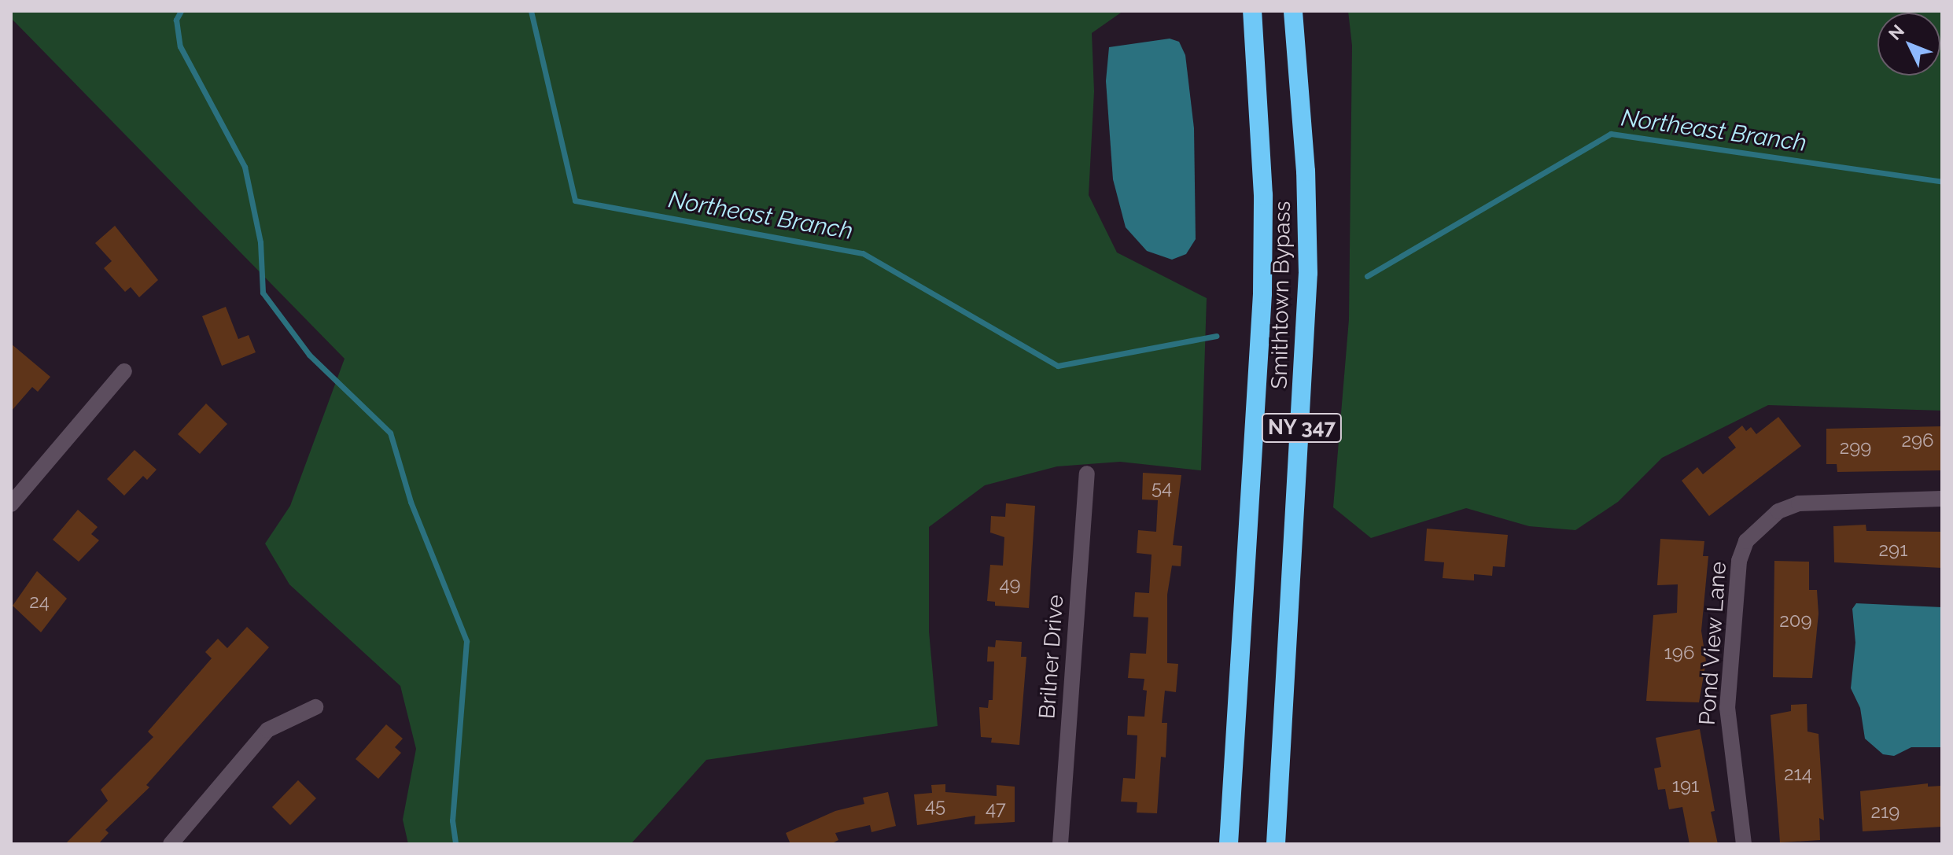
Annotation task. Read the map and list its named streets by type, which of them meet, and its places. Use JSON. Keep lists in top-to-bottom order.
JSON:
{
  "streets": {
    "highway": ["Smithtown Bypass", "NY 347"],
    "street": ["Pond View Lane", "Brilner Drive"]
  },
  "water": ["Northeast Branch"],
  "house_numbers": [
    "296",
    "299",
    "54",
    "291",
    "49",
    "24",
    "209",
    "196",
    "214",
    "191",
    "45",
    "47",
    "219"
  ],
  "north": "top left"
}
